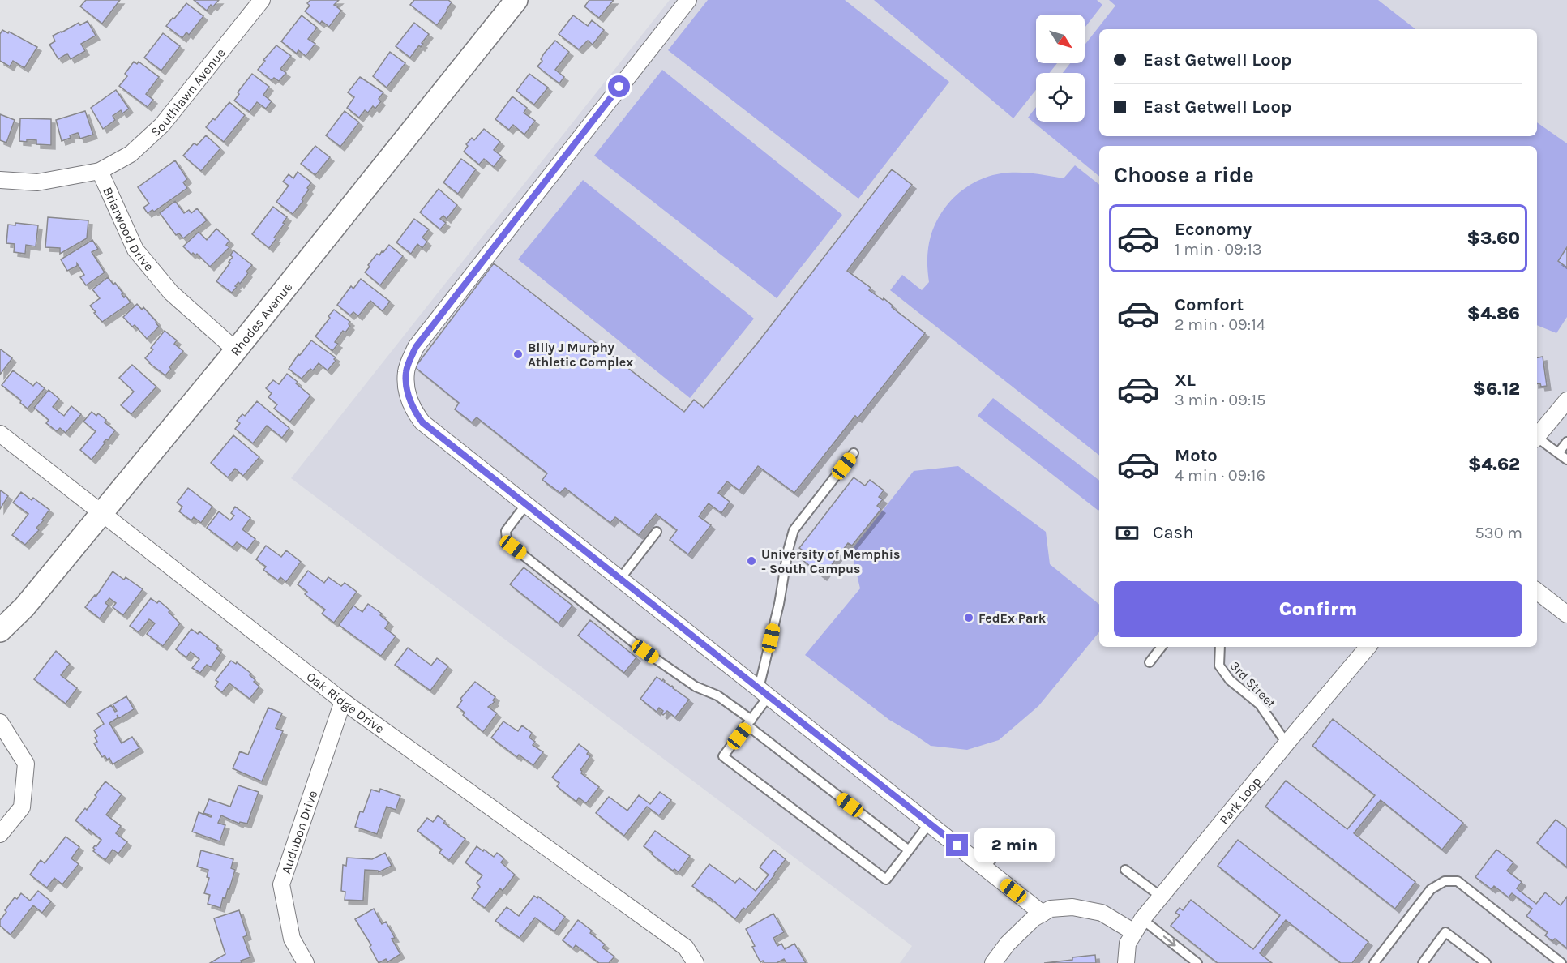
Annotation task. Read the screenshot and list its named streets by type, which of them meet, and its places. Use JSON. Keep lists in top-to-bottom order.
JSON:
{
  "streets": {
    "main road": ["Rhodes Avenue"],
    "street": [
      "Southlawn Avenue",
      "Briarwood Drive",
      "Oak Ridge Drive",
      "Park Loop",
      "Audubon Drive"
    ],
    "lane": ["3rd Street"]
  },
  "crossings": [
    ["Southlawn Avenue", "Briarwood Drive"],
    ["Briarwood Drive", "Rhodes Avenue"],
    ["Rhodes Avenue", "Oak Ridge Drive"],
    ["3rd Street", "Park Loop"],
    ["Oak Ridge Drive", "Audubon Drive"]
  ],
  "places": ["Billy J Murphy Athletic Complex", "University of Memphis - South Campus", "FedEx Park"],
  "north": "bottom right",
  "page": {
    "banner": ["East Getwell Loop", "East Getwell Loop"],
    "heading": "Choose a ride",
    "list": [
      {
        "name": "Economy",
        "note": "1 min · 09:13",
        "value": "$3.60"
      },
      {
        "name": "Comfort",
        "note": "2 min · 09:14",
        "value": "$4.86"
      },
      {
        "name": "XL",
        "note": "3 min · 09:15",
        "value": "$6.12"
      },
      {
        "name": "Moto",
        "note": "4 min · 09:16",
        "value": "$4.62"
      }
    ],
    "pay": ["Cash", "530 m"],
    "buttons": "Confirm",
    "bubble": "2 min"
  }
}
